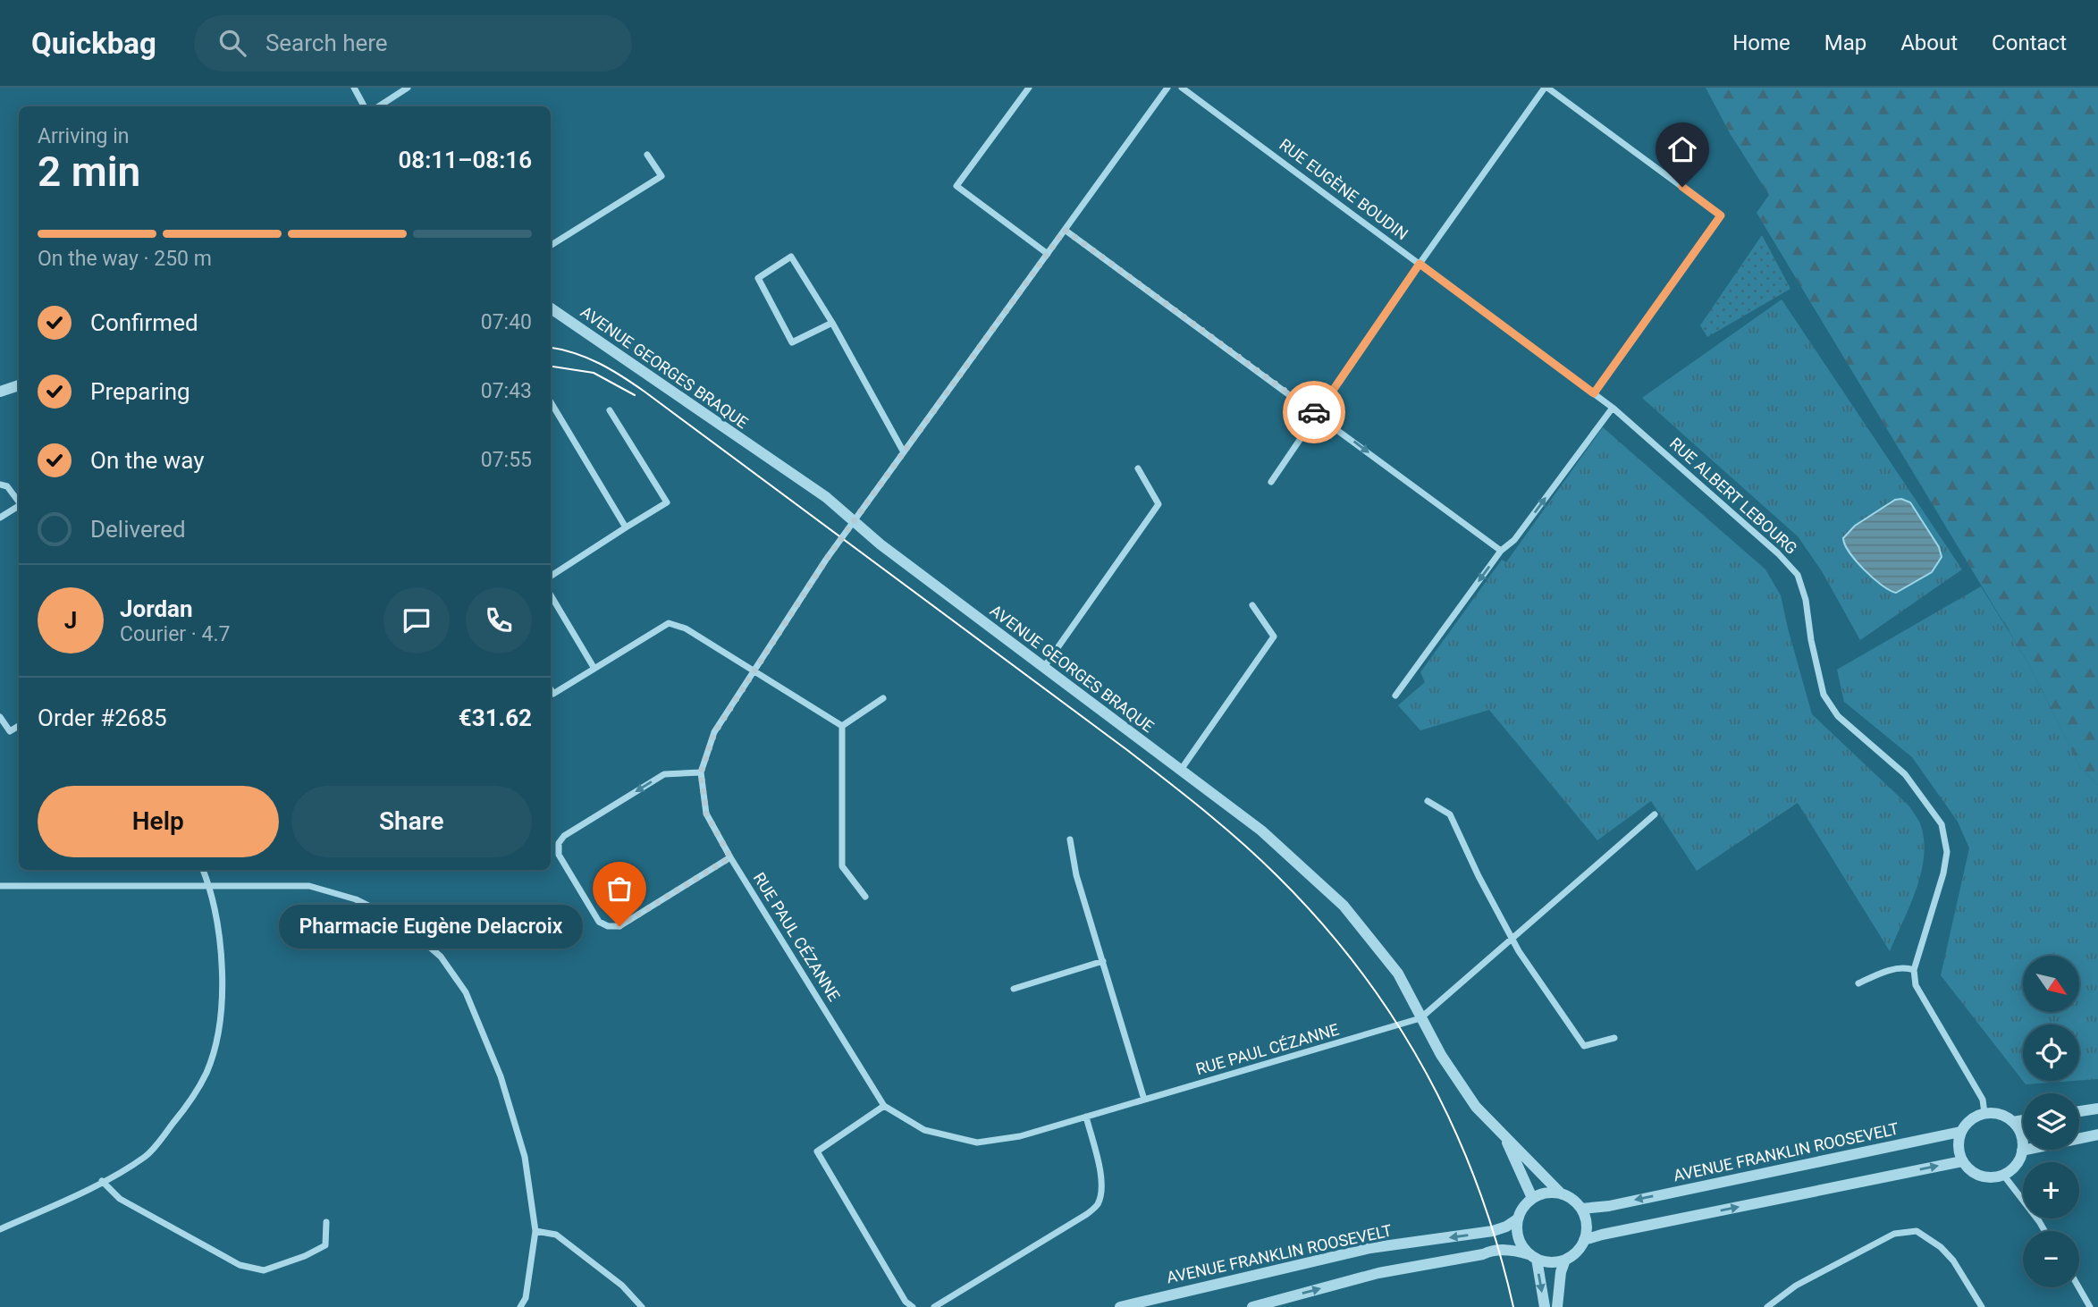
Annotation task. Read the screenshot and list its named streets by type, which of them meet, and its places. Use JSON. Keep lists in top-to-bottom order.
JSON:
{
  "streets": {
    "street": [
      "RUE EUGÈNE BOUDIN",
      "AVENUE GEORGES BRAQUE",
      "RUE ALBERT LEBOURG",
      "RUE PAUL CÉZANNE",
      "AVENUE FRANKLIN ROOSEVELT"
    ]
  },
  "crossings": [
    ["RUE EUGÈNE BOUDIN", "RUE ALBERT LEBOURG"],
    ["AVENUE GEORGES BRAQUE", "RUE PAUL CÉZANNE"],
    ["AVENUE GEORGES BRAQUE", "AVENUE FRANKLIN ROOSEVELT"]
  ],
  "places": ["Pharmacie Eugène Delacroix"],
  "north": "bottom right",
  "page": {
    "header": "Quickbag",
    "search": "Search here",
    "nav": [
      "Home",
      "Map",
      "About",
      "Contact"
    ],
    "heading": ["2 min", "Arriving in", "08:11–08:16"],
    "panel": [
      "Jordan",
      "Courier · 4.7",
      "Order #2685",
      "€31.62"
    ],
    "bar": "On the way · 250 m",
    "list": [
      ["Confirmed", "07:40"],
      ["Preparing", "07:43"],
      ["On the way", "07:55"],
      "Delivered"
    ],
    "round": "J",
    "buttons": ["Help", "Share"],
    "bubble": "Pharmacie Eugène Delacroix",
    "map_buttons": ["+", "−"]
  }
}
